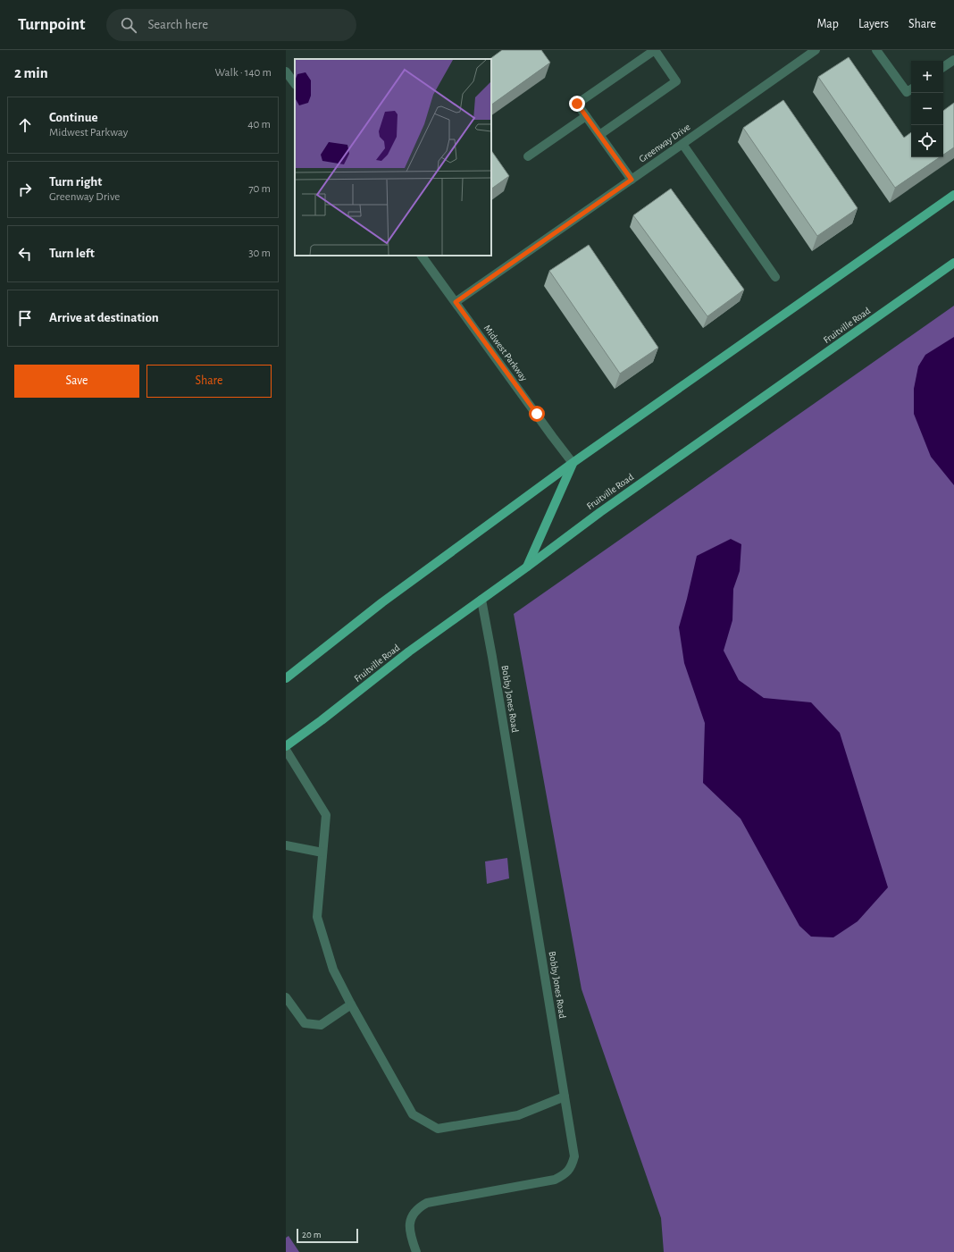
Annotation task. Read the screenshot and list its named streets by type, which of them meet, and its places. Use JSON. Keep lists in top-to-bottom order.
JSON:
{
  "streets": {
    "main road": ["Fruitville Road"],
    "street": ["Greenway Drive", "Midwest Parkway", "Bobby Jones Road"]
  },
  "crossings": [
    ["Greenway Drive", "Midwest Parkway"],
    ["Fruitville Road", "Bobby Jones Road"]
  ],
  "scale_bar": "20 m",
  "page": {
    "header": "Turnpoint",
    "search": "Search here",
    "nav": ["Map", "Layers", "Share"],
    "heading": ["2 min", "Walk · 140 m"],
    "map_buttons": ["+", "−"],
    "list": [
      ["Continue", "Midwest Parkway", "40 m"],
      ["Turn right", "Greenway Drive", "70 m"],
      ["Turn left", "30 m"],
      "Arrive at destination"
    ],
    "buttons": ["Save", "Share"],
    "scale": "20 m"
  }
}
